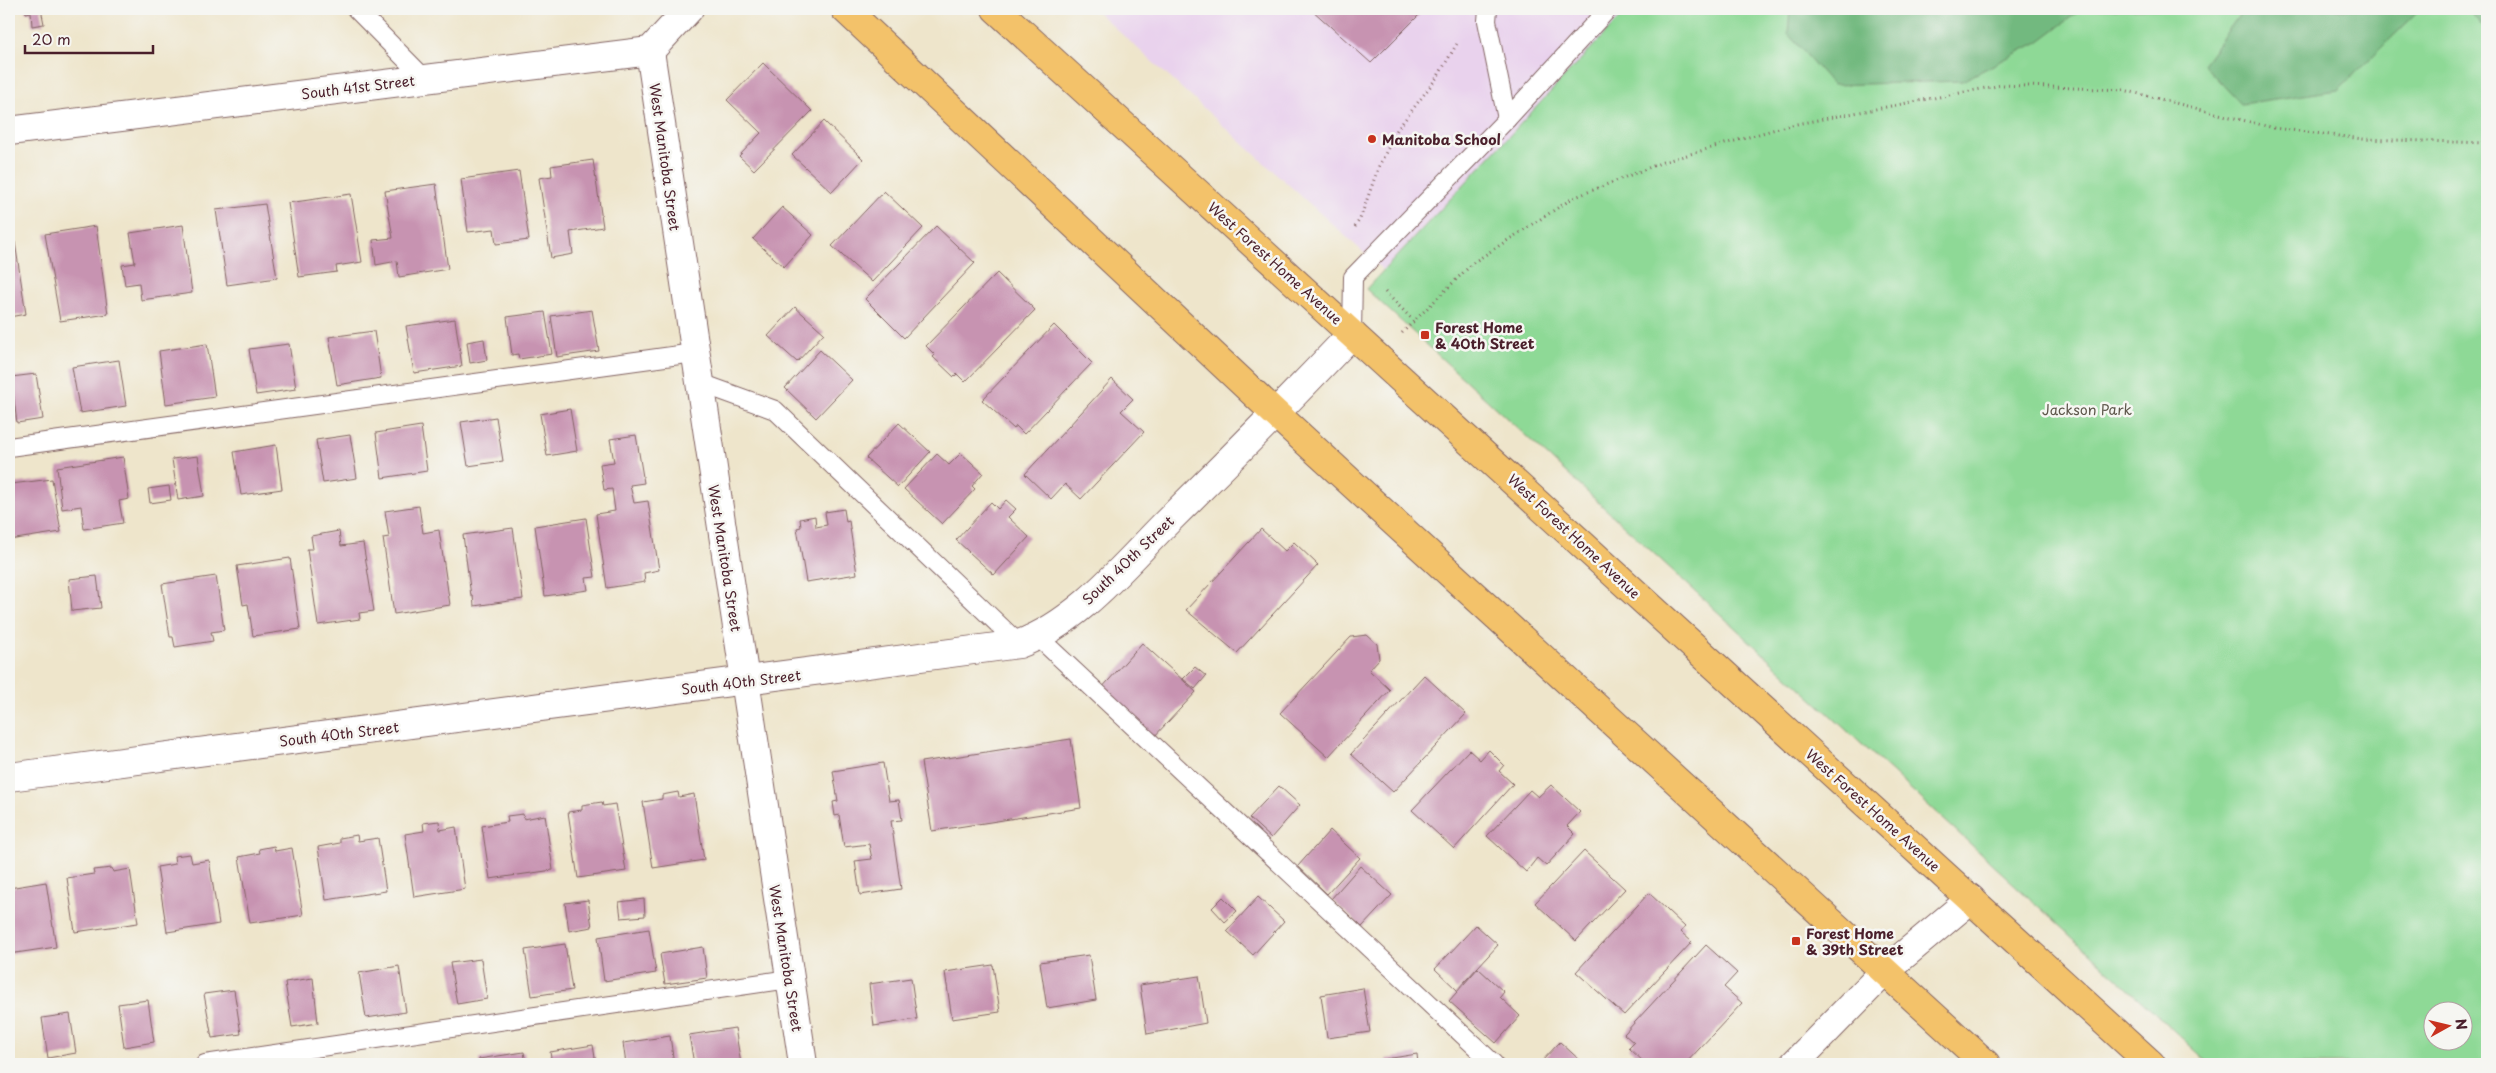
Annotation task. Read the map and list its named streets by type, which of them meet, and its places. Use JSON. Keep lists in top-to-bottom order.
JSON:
{
  "streets": {
    "main road": ["West Forest Home Avenue"],
    "street": ["South 41st Street", "West Manitoba Street", "South 40th Street"]
  },
  "crossings": [
    ["South 41st Street", "West Manitoba Street"],
    ["West Manitoba Street", "South 40th Street"],
    ["West Forest Home Avenue", "South 40th Street"]
  ],
  "parks": ["Jackson Park"],
  "places": {
    "other": ["Manitoba School"],
    "transit": ["Forest Home & 40th Street", "Forest Home & 39th Street"]
  },
  "scale_bar": "20 m",
  "north": "right"
}
